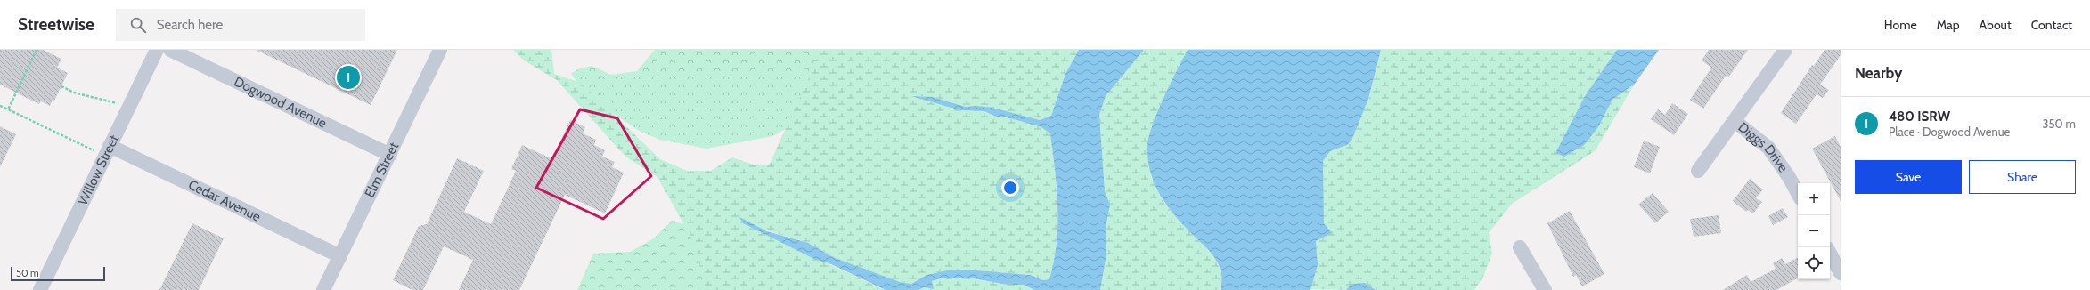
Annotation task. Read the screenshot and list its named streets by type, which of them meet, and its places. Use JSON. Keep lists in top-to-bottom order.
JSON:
{
  "streets": {
    "street": [
      "Dogwood Avenue",
      "Diggs Drive",
      "Willow Street",
      "Elm Street",
      "Cedar Avenue"
    ]
  },
  "crossings": [
    ["Dogwood Avenue", "Elm Street"],
    ["Willow Street", "Cedar Avenue"],
    ["Elm Street", "Cedar Avenue"]
  ],
  "scale_bar": "50 m",
  "page": {
    "header": "Streetwise",
    "search": "Search here",
    "nav": [
      "Home",
      "Map",
      "About",
      "Contact"
    ],
    "heading": "Nearby",
    "pins": "1",
    "list": [
      {
        "mark": "1",
        "name": "480 ISRW",
        "note": "Place · Dogwood Avenue",
        "value": "350 m"
      }
    ],
    "buttons": ["Save", "Share"],
    "map_buttons": ["+", "−"],
    "scale": "50 m"
  }
}
